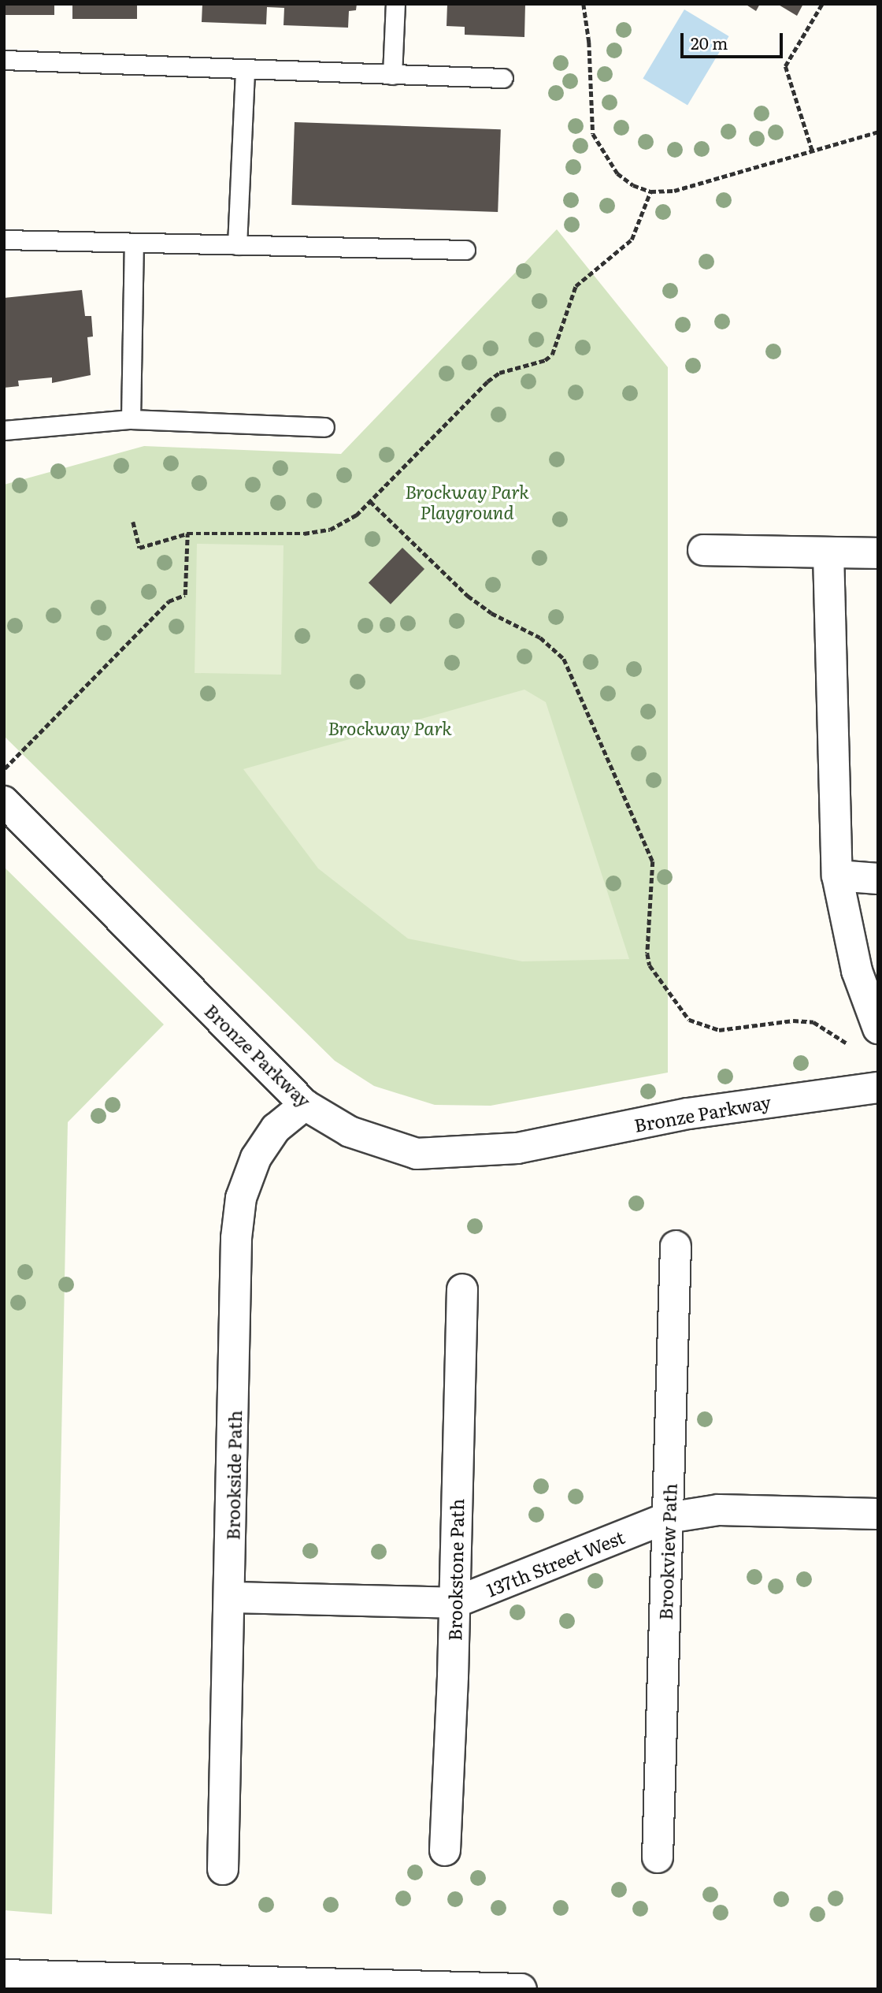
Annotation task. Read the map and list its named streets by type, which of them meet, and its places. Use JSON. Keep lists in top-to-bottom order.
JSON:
{
  "streets": {
    "street": [
      "Bronze Parkway",
      "Brookside Path",
      "Brookview Path",
      "137th Street West",
      "Brookstone Path"
    ]
  },
  "crossings": [
    ["Bronze Parkway", "Brookside Path"],
    ["Brookside Path", "137th Street West"],
    ["Brookview Path", "137th Street West"],
    ["137th Street West", "Brookstone Path"]
  ],
  "parks": ["Brockway Park Playground", "Brockway Park"],
  "scale_bar": "20 m"
}
